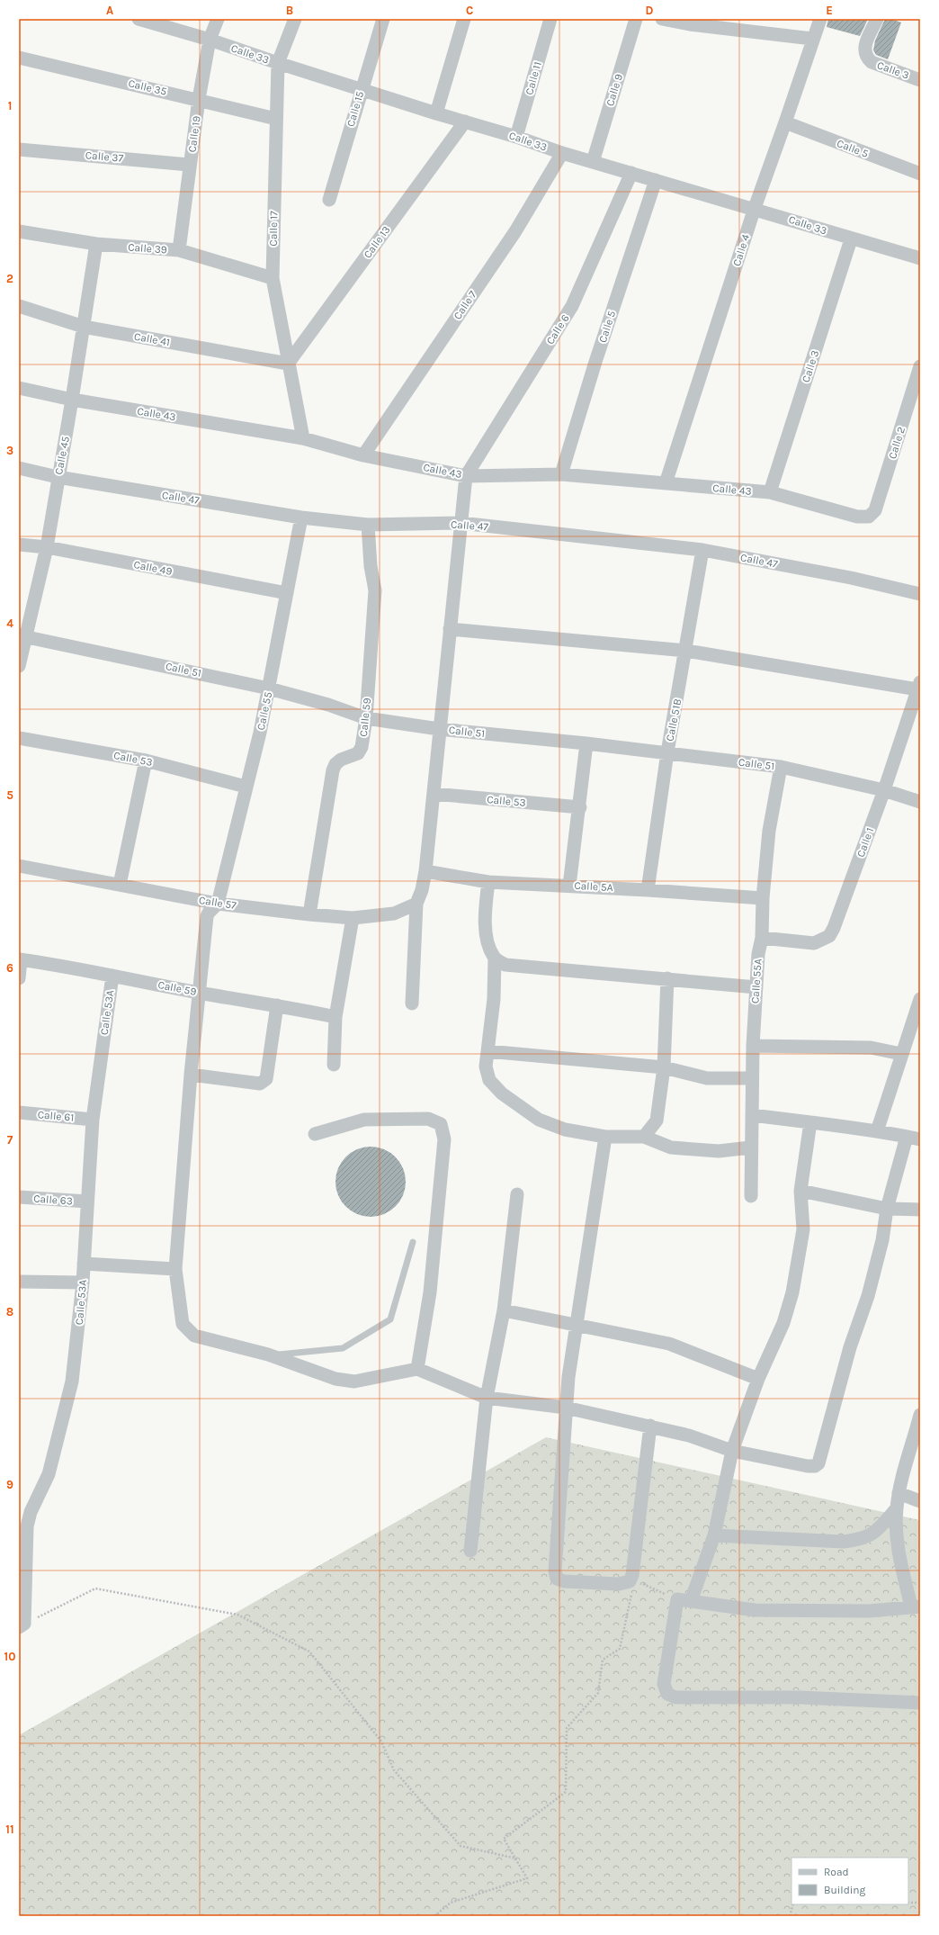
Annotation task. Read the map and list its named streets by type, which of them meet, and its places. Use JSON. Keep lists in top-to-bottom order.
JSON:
{
  "streets": {
    "street": [
      "Calle 33",
      "Calle 3",
      "Calle 11",
      "Calle 35",
      "Calle 9",
      "Calle 15",
      "Calle 19",
      "Calle 5",
      "Calle 37",
      "Calle 17",
      "Calle 13",
      "Calle 39",
      "Calle 4",
      "Calle 7",
      "Calle 6",
      "Calle 41",
      "Calle 43",
      "Calle 2",
      "Calle 45",
      "Calle 47",
      "Calle 49",
      "Calle 51",
      "Calle 55",
      "Calle 59",
      "Calle 51B",
      "Calle 53",
      "Calle 1",
      "Calle 5A",
      "Calle 57",
      "Calle 55A",
      "Calle 53A",
      "Calle 61",
      "Calle 63"
    ]
  },
  "crossings": [
    ["Calle 33", "Calle 3"],
    ["Calle 33", "Calle 11"],
    ["Calle 33", "Calle 9"],
    ["Calle 33", "Calle 15"],
    ["Calle 33", "Calle 19"],
    ["Calle 33", "Calle 5"],
    ["Calle 33", "Calle 17"],
    ["Calle 33", "Calle 13"],
    ["Calle 33", "Calle 4"],
    ["Calle 33", "Calle 7"],
    ["Calle 33", "Calle 6"],
    ["Calle 3", "Calle 43"],
    ["Calle 35", "Calle 19"],
    ["Calle 35", "Calle 17"],
    ["Calle 19", "Calle 37"],
    ["Calle 19", "Calle 39"],
    ["Calle 5", "Calle 4"],
    ["Calle 5", "Calle 43"],
    ["Calle 17", "Calle 13"],
    ["Calle 17", "Calle 39"],
    ["Calle 17", "Calle 41"],
    ["Calle 17", "Calle 43"],
    ["Calle 13", "Calle 41"],
    ["Calle 39", "Calle 45"],
    ["Calle 4", "Calle 43"],
    ["Calle 7", "Calle 43"],
    ["Calle 6", "Calle 43"],
    ["Calle 41", "Calle 45"],
    ["Calle 43", "Calle 2"],
    ["Calle 43", "Calle 45"],
    ["Calle 45", "Calle 47"],
    ["Calle 45", "Calle 49"],
    ["Calle 45", "Calle 51"],
    ["Calle 47", "Calle 55"],
    ["Calle 47", "Calle 59"],
    ["Calle 47", "Calle 51B"],
    ["Calle 49", "Calle 55"],
    ["Calle 51", "Calle 55"],
    ["Calle 51", "Calle 59"],
    ["Calle 51", "Calle 51B"],
    ["Calle 51", "Calle 1"],
    ["Calle 51", "Calle 55A"],
    ["Calle 55", "Calle 53"],
    ["Calle 55", "Calle 57"],
    ["Calle 59", "Calle 57"],
    ["Calle 59", "Calle 53A"],
    ["Calle 51B", "Calle 5A"],
    ["Calle 1", "Calle 55A"],
    ["Calle 5A", "Calle 55A"],
    ["Calle 53A", "Calle 61"],
    ["Calle 53A", "Calle 63"]
  ],
  "legend": ["Road", "Building"],
  "grid": {
    "columns": [
      "A",
      "B",
      "C",
      "D",
      "E"
    ],
    "rows": [
      "1",
      "2",
      "3",
      "4",
      "5",
      "6",
      "7",
      "8",
      "9",
      "10",
      "11"
    ]
  }
}
